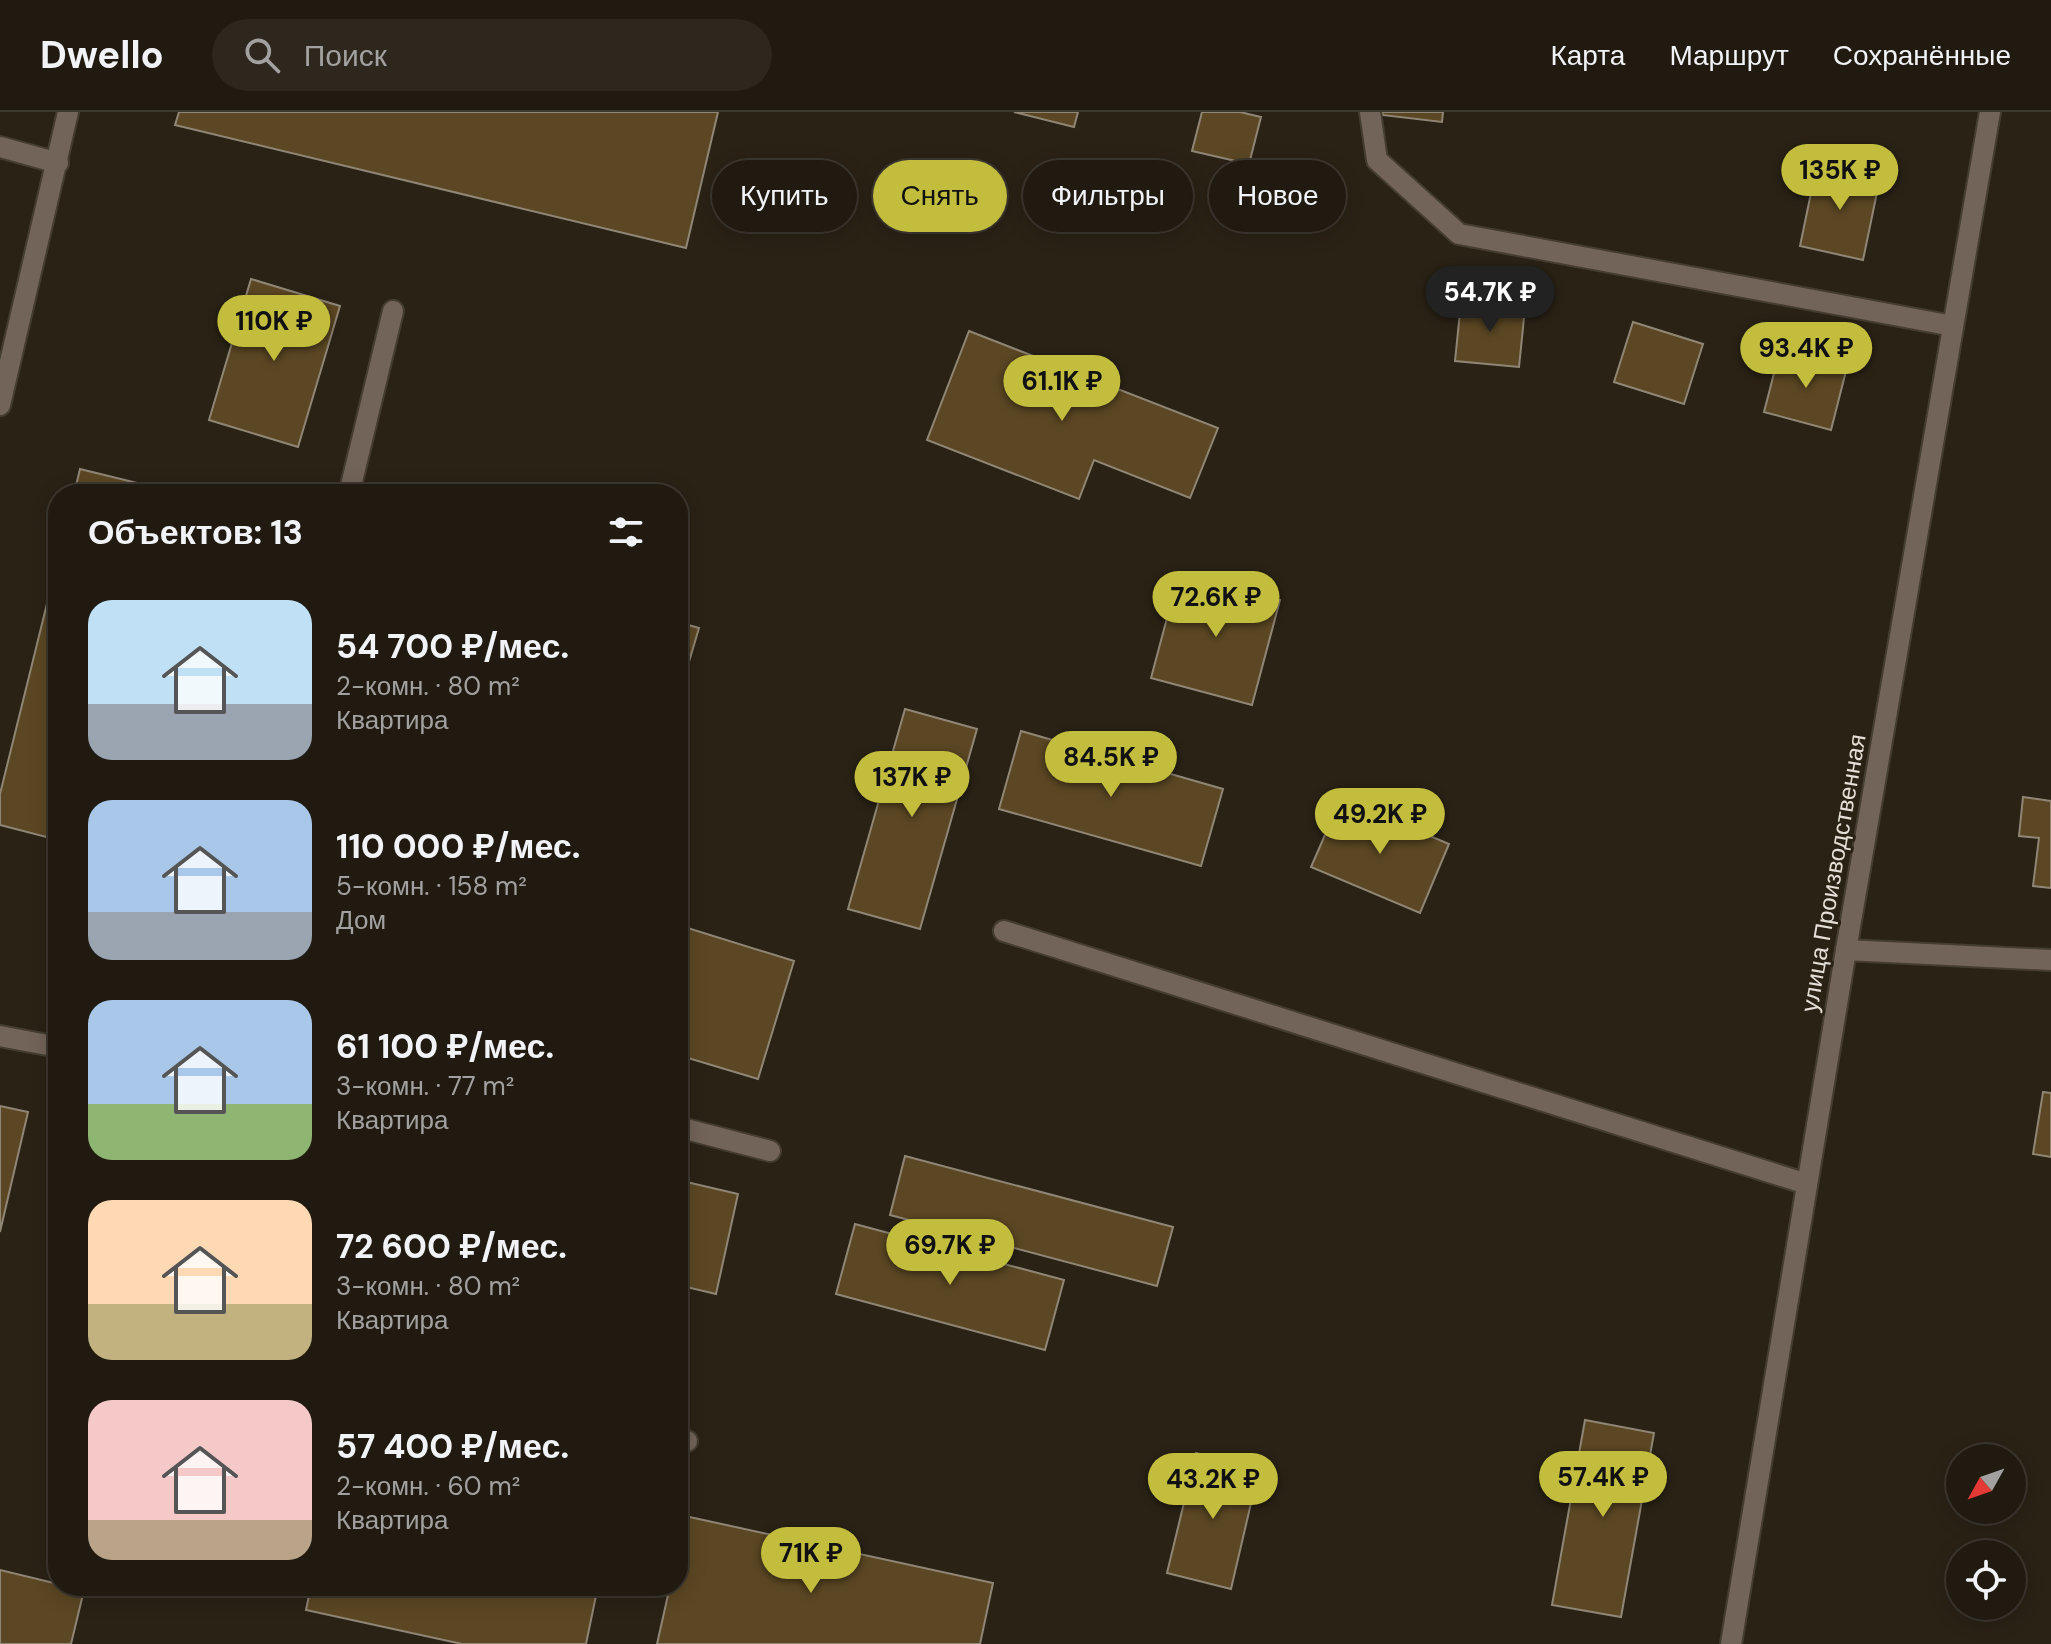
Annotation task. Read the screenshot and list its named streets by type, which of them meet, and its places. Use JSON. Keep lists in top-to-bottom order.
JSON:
{
  "streets": {
    "street": ["улица Производственная"]
  },
  "north": "bottom left",
  "page": {
    "header": "Dwello",
    "search": "Поиск",
    "nav": ["Карта", "Маршрут", "Сохранённые"],
    "price": [
      "135K ₽",
      "54.7K ₽",
      "110K ₽",
      "93.4K ₽",
      "61.1K ₽",
      "72.6K ₽",
      "84.5K ₽",
      "137K ₽",
      "49.2K ₽",
      "69.7K ₽",
      "57.4K ₽",
      "43.2K ₽",
      "71K ₽"
    ],
    "chip": [
      "Купить",
      "Снять",
      "Фильтры",
      "Новое"
    ],
    "heading": "Объектов: 13",
    "list": [
      {
        "name": "54 700 ₽/мес.",
        "note": "2-комн. · 80 m² · Квартира"
      },
      {
        "name": "110 000 ₽/мес.",
        "note": "5-комн. · 158 m² · Дом"
      },
      {
        "name": "61 100 ₽/мес.",
        "note": "3-комн. · 77 m² · Квартира"
      },
      {
        "name": "72 600 ₽/мес.",
        "note": "3-комн. · 80 m² · Квартира"
      },
      {
        "name": "57 400 ₽/мес.",
        "note": "2-комн. · 60 m² · Квартира"
      }
    ]
  }
}
